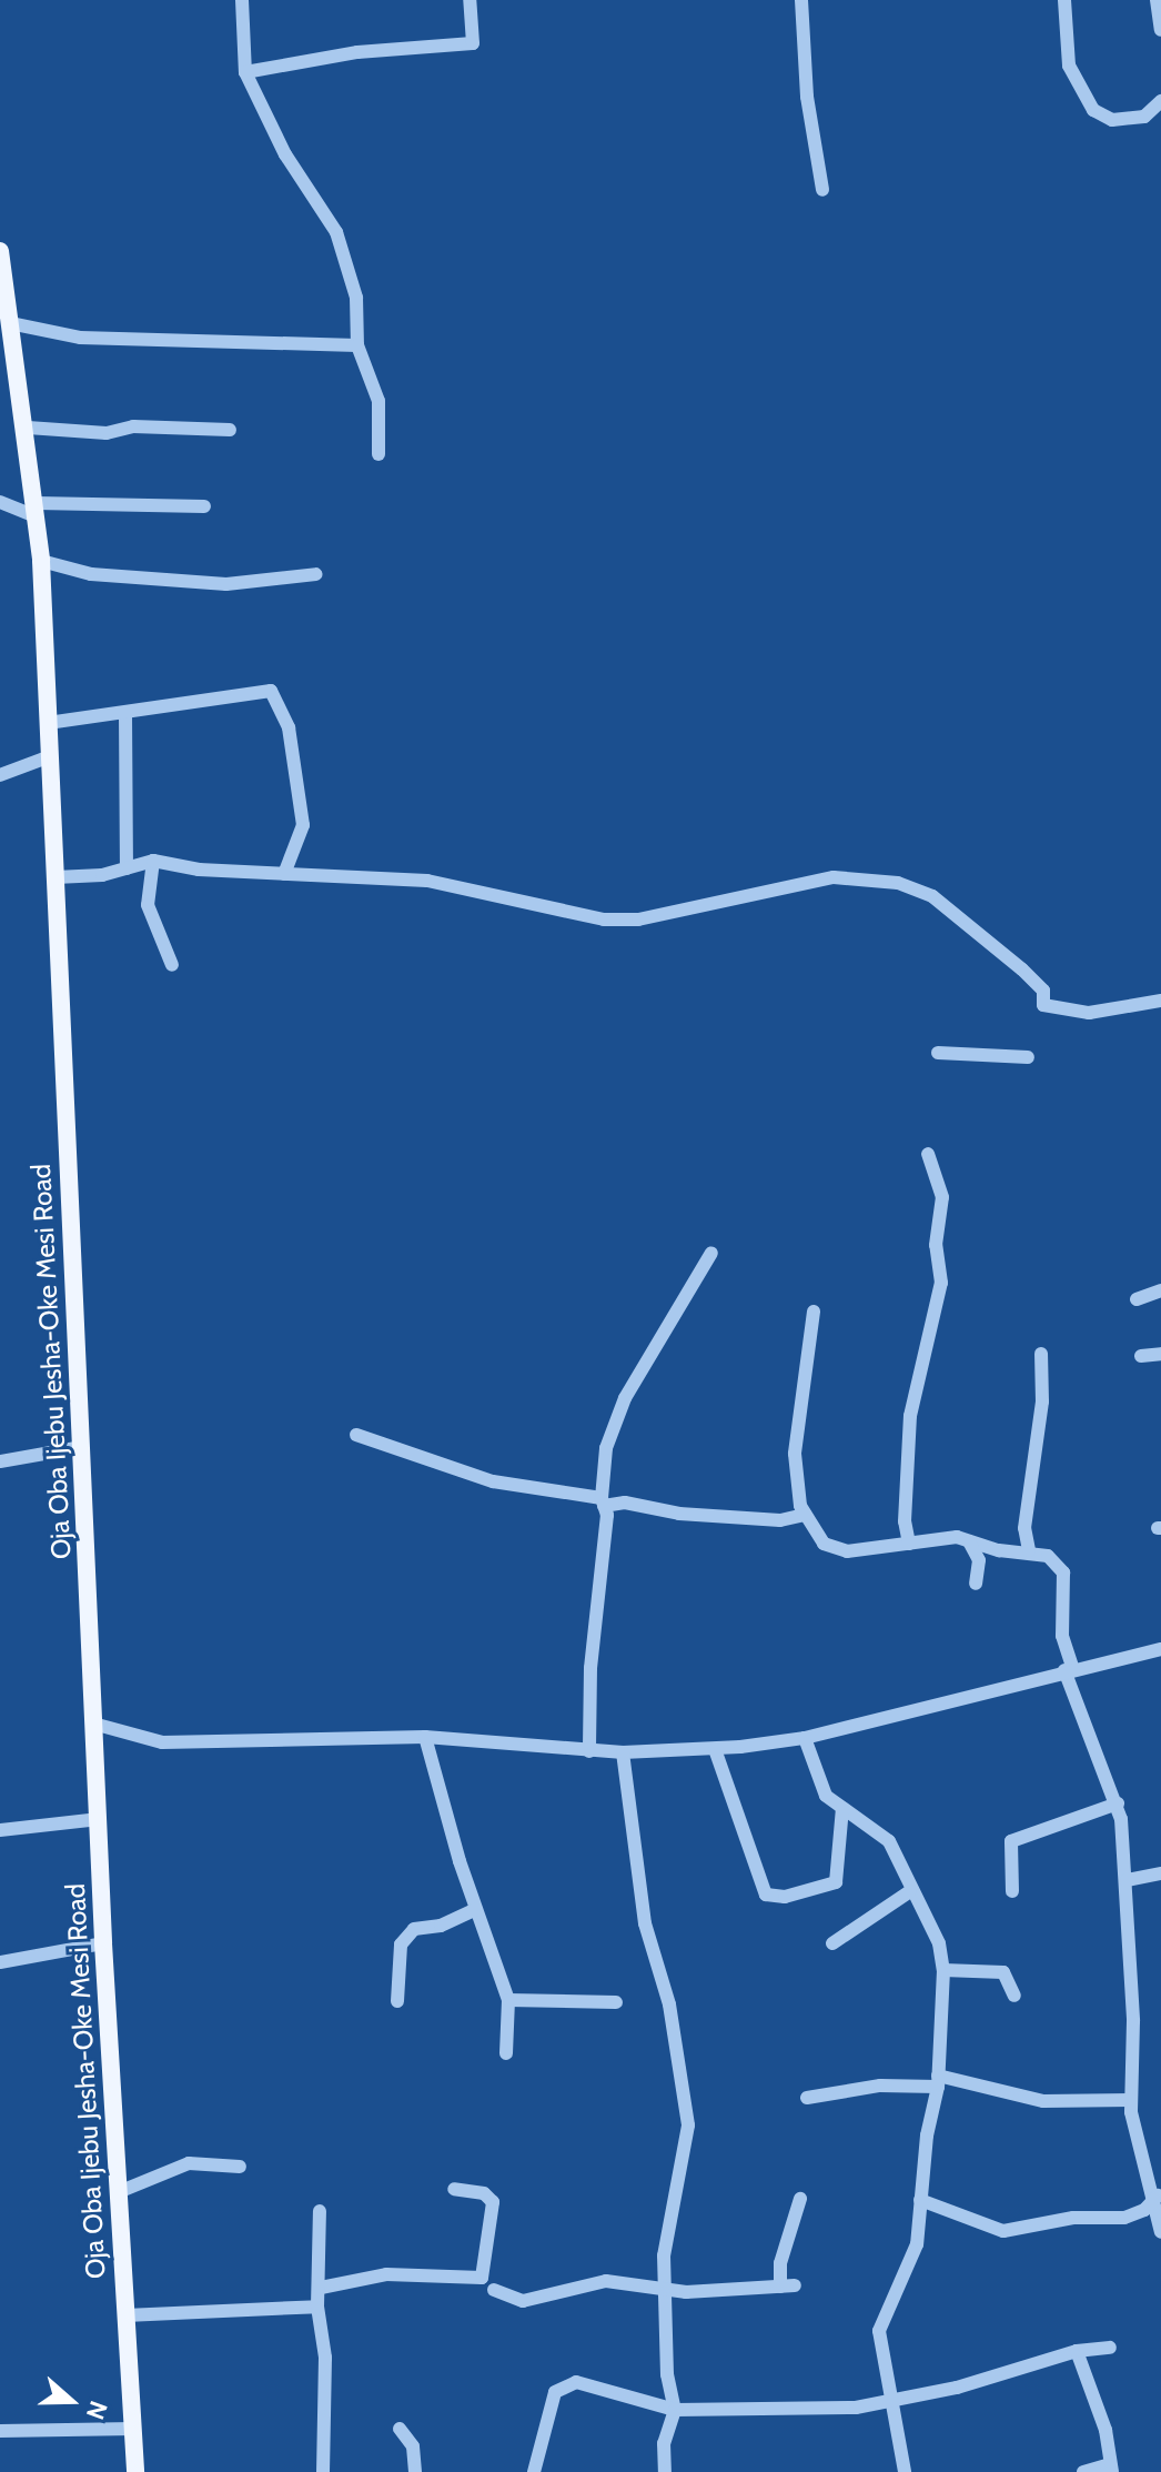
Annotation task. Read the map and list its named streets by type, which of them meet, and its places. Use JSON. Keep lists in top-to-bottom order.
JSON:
{
  "streets": {
    "main road": ["Oja Oba Ijebu Jesha-Oke Mesi Road"]
  },
  "north": "right"
}
